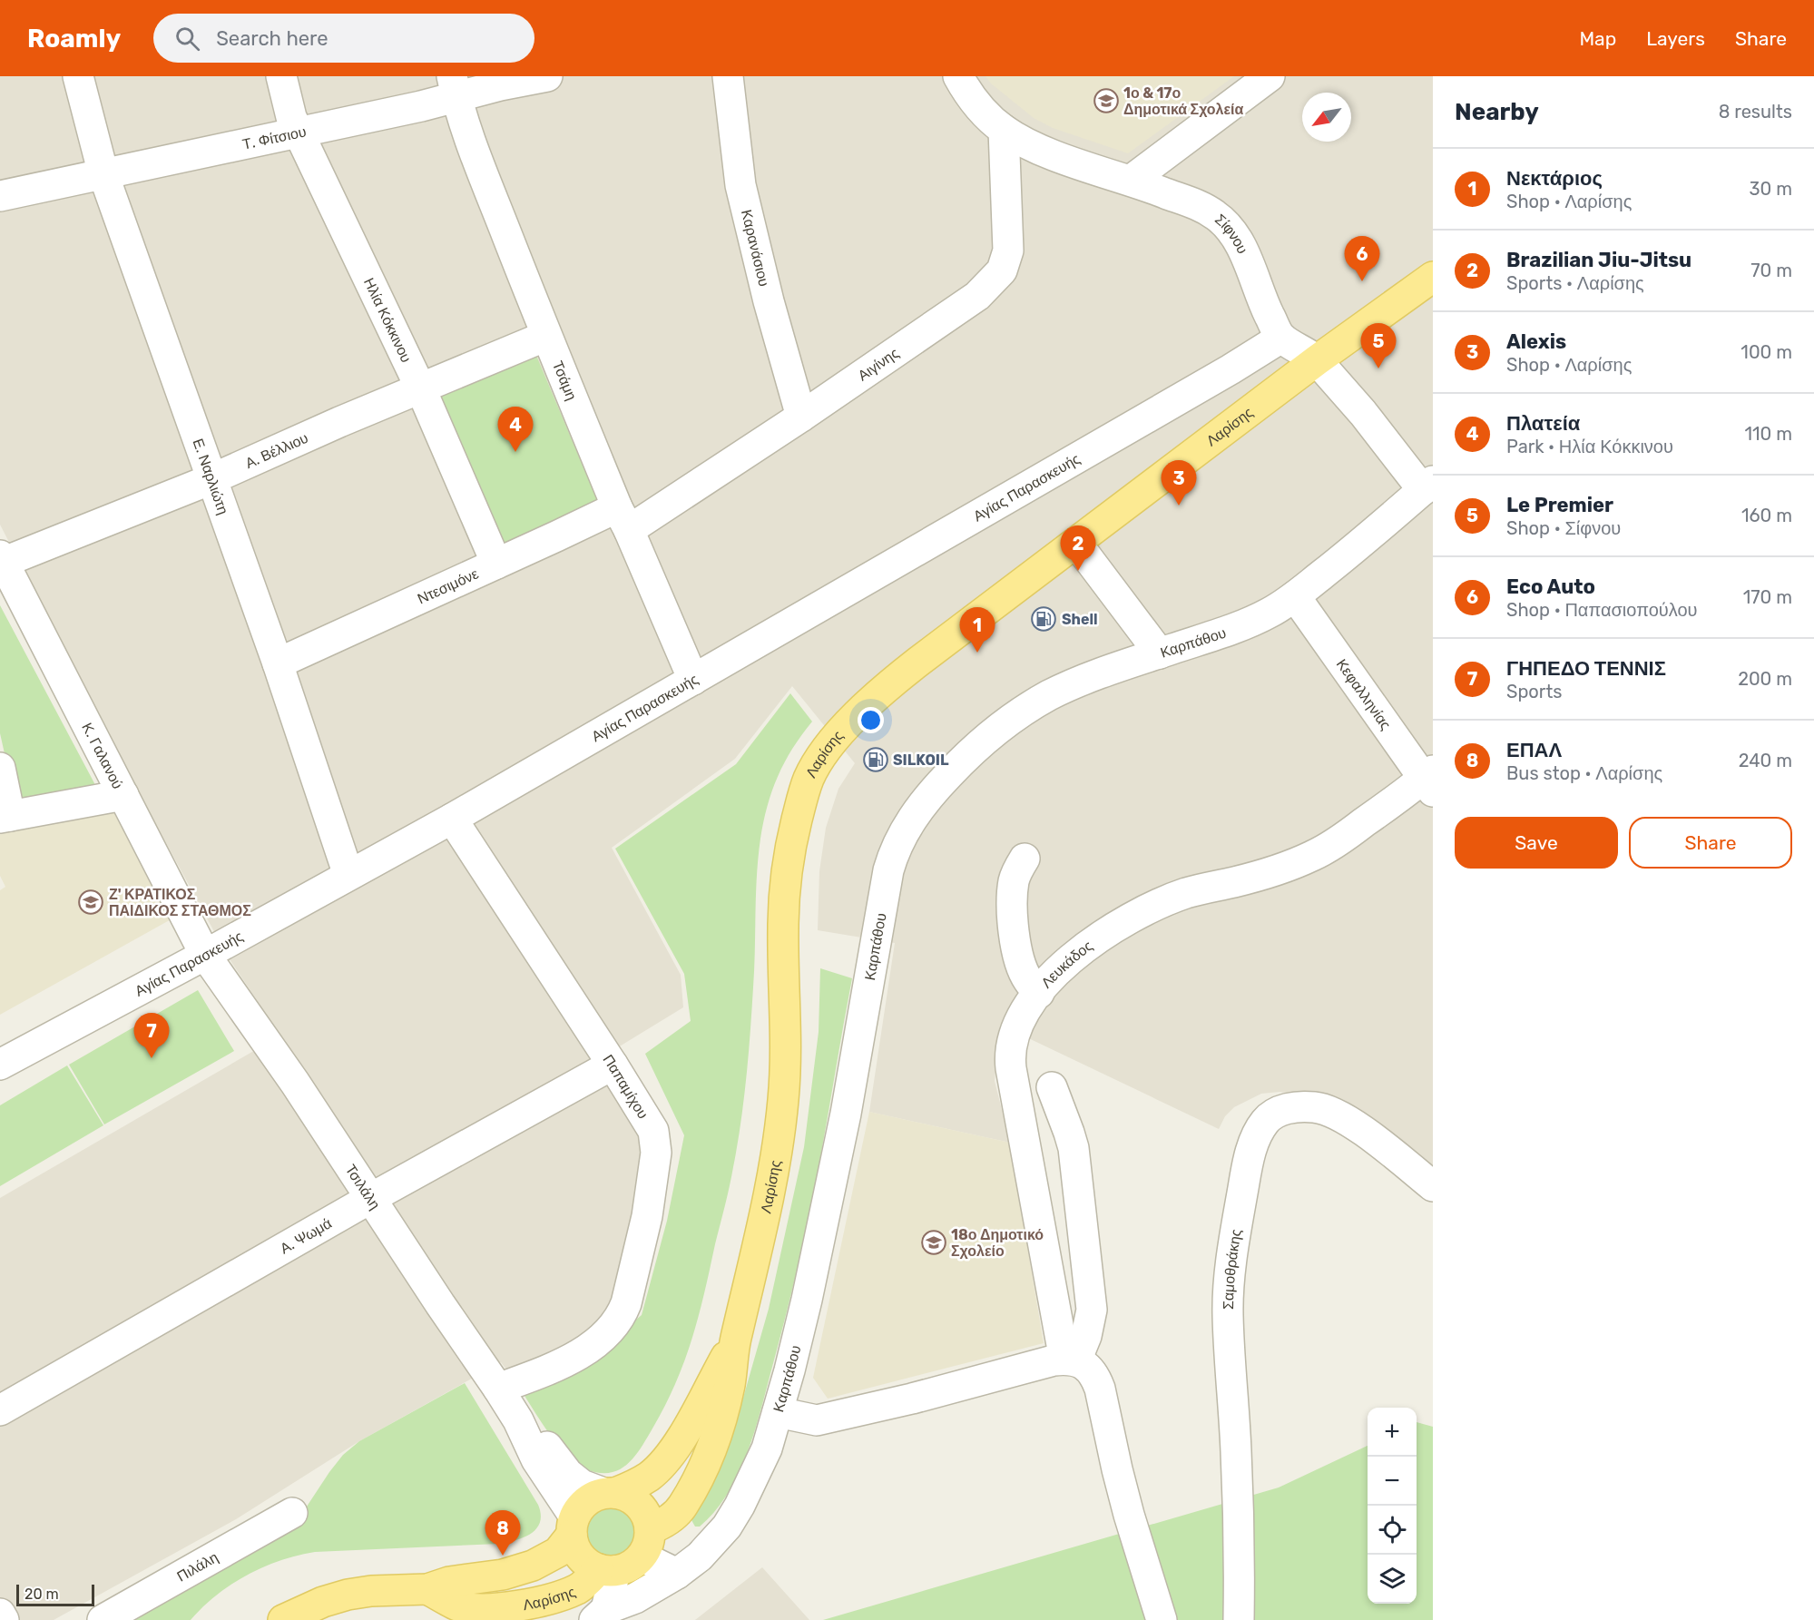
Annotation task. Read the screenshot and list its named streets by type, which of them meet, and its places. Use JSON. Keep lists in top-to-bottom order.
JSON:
{
  "streets": {
    "main road": ["Λαρίσης"],
    "street": [
      "Τ. Φίτσιου",
      "Σίφνου",
      "Καρανάσιου",
      "Ηλία Κόκκινου",
      "Αιγίνης",
      "Τσάμη",
      "Α. Βέλλιου",
      "Ε. Ναρλιώτη",
      "Αγίας Παρασκευής",
      "Ντεσιμόνε",
      "Καρπάθου",
      "Κεφαλληνίας",
      "Κ. Γαλανού",
      "Λευκάδος",
      "Παπαμίχου",
      "Τσιλάλη",
      "Α. Ψωμά",
      "Σαμοθράκης",
      "Πιλάλη"
    ]
  },
  "crossings": [
    ["Τ. Φίτσιου", "Ηλία Κόκκινου"],
    ["Τ. Φίτσιου", "Τσάμη"],
    ["Τ. Φίτσιου", "Ε. Ναρλιώτη"],
    ["Σίφνου", "Αιγίνης"],
    ["Σίφνου", "Αγίας Παρασκευής"],
    ["Καρανάσιου", "Αιγίνης"],
    ["Ηλία Κόκκινου", "Α. Βέλλιου"],
    ["Ηλία Κόκκινου", "Ντεσιμόνε"],
    ["Αιγίνης", "Τσάμη"],
    ["Αιγίνης", "Ντεσιμόνε"],
    ["Τσάμη", "Α. Βέλλιου"],
    ["Τσάμη", "Αγίας Παρασκευής"],
    ["Τσάμη", "Ντεσιμόνε"],
    ["Α. Βέλλιου", "Ε. Ναρλιώτη"],
    ["Α. Βέλλιου", "Κ. Γαλανού"],
    ["Ε. Ναρλιώτη", "Αγίας Παρασκευής"],
    ["Ε. Ναρλιώτη", "Ντεσιμόνε"],
    ["Αγίας Παρασκευής", "Κ. Γαλανού"],
    ["Αγίας Παρασκευής", "Παπαμίχου"],
    ["Αγίας Παρασκευής", "Τσιλάλη"],
    ["Καρπάθου", "Κεφαλληνίας"],
    ["Κεφαλληνίας", "Λευκάδος"],
    ["Κ. Γαλανού", "Τσιλάλη"],
    ["Παπαμίχου", "Τσιλάλη"],
    ["Παπαμίχου", "Α. Ψωμά"],
    ["Τσιλάλη", "Α. Ψωμά"]
  ],
  "places": {
    "school or university": ["1ο & 17ο Δημοτικά Σχολεία", "Ζ' ΚΡΑΤΙΚΟΣ ΠΑΙΔΙΚΟΣ ΣΤΑΘΜΟΣ", "18ο Δημοτικό Σχολείο"],
    "fuel station": ["Shell", "SILKOIL"]
  },
  "scale_bar": "20 m",
  "north": "bottom left",
  "page": {
    "header": "Roamly",
    "search": "Search here",
    "nav": ["Map", "Layers", "Share"],
    "heading": ["Nearby", "8 results"],
    "list": [
      {
        "mark": "1",
        "name": "Νεκτάριος",
        "note": "Shop · Λαρίσης",
        "value": "30 m"
      },
      {
        "mark": "2",
        "name": "Brazilian Jiu-Jitsu",
        "note": "Sports · Λαρίσης",
        "value": "70 m"
      },
      {
        "mark": "3",
        "name": "Alexis",
        "note": "Shop · Λαρίσης",
        "value": "100 m"
      },
      {
        "mark": "4",
        "name": "Πλατεία",
        "note": "Park · Ηλία Κόκκινου",
        "value": "110 m"
      },
      {
        "mark": "5",
        "name": "Le Premier",
        "note": "Shop · Σίφνου",
        "value": "160 m"
      },
      {
        "mark": "6",
        "name": "Eco Auto",
        "note": "Shop · Παπασιοπούλου",
        "value": "170 m"
      },
      {
        "mark": "7",
        "name": "ΓΗΠΕΔΟ ΤΕΝΝΙΣ",
        "note": "Sports",
        "value": "200 m"
      },
      {
        "mark": "8",
        "name": "ΕΠΑΛ",
        "note": "Bus stop · Λαρίσης",
        "value": "240 m"
      }
    ],
    "pins": [
      "6",
      "5",
      "4",
      "3",
      "2",
      "1",
      "7",
      "8"
    ],
    "buttons": ["Save", "Share"],
    "map_buttons": ["+", "−"],
    "scale": "20 m"
  }
}
